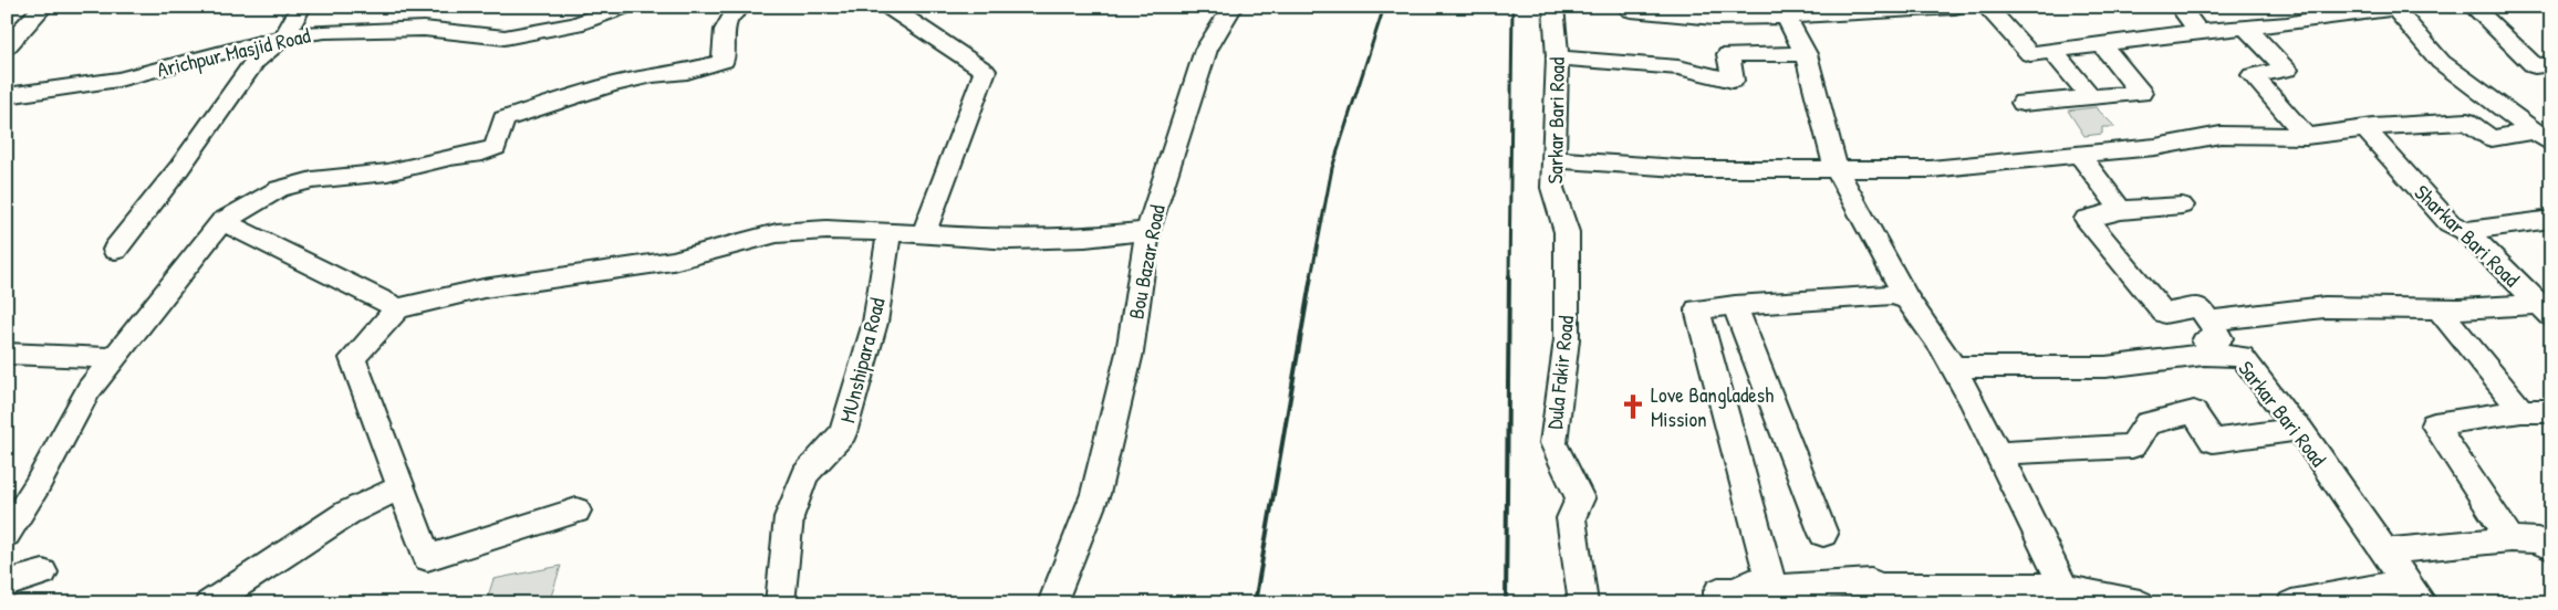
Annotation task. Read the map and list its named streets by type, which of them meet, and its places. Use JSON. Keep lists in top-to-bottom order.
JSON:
{
  "streets": {
    "street": [
      "Arichpur Masjid Road",
      "Sarkar Bari Road",
      "Sharkar Bari Road",
      "Bou Bazar Road",
      "MUnshipara Road",
      "Dula Fakir Road"
    ]
  },
  "crossings": [
    ["Sarkar Bari Road", "Dula Fakir Road"]
  ],
  "places": {
    "church": ["Love Bangladesh Mission"]
  }
}
